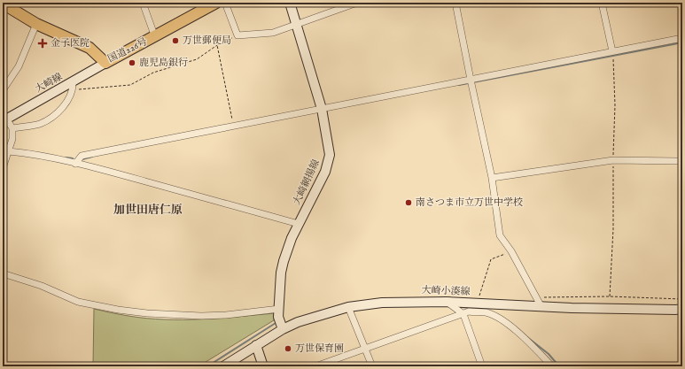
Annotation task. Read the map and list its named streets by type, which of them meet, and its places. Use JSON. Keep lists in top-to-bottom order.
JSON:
{
  "streets": {
    "highway": ["国道226号"],
    "street": ["大崎線", "大崎網揚線", "大崎小湊線"]
  },
  "crossings": [
    ["国道226号", "大崎線"],
    ["大崎網揚線", "大崎小湊線"]
  ],
  "districts": ["加世田唐仁原"],
  "places": {
    "other": [
      "万世郵便局",
      "鹿児島銀行",
      "南さつま市立万世中学校",
      "万世保育園"
    ],
    "health": ["金子医院"]
  }
}
